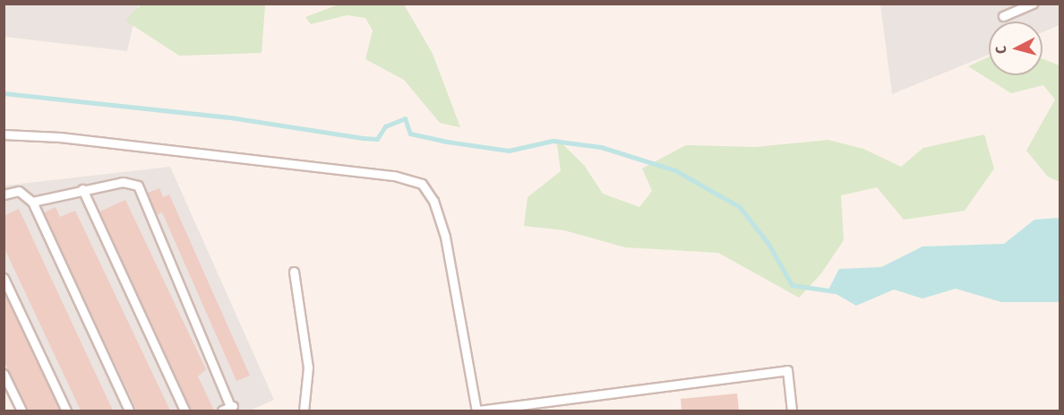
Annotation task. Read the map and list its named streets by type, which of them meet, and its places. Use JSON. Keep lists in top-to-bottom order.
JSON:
{
  "north": "left"
}
